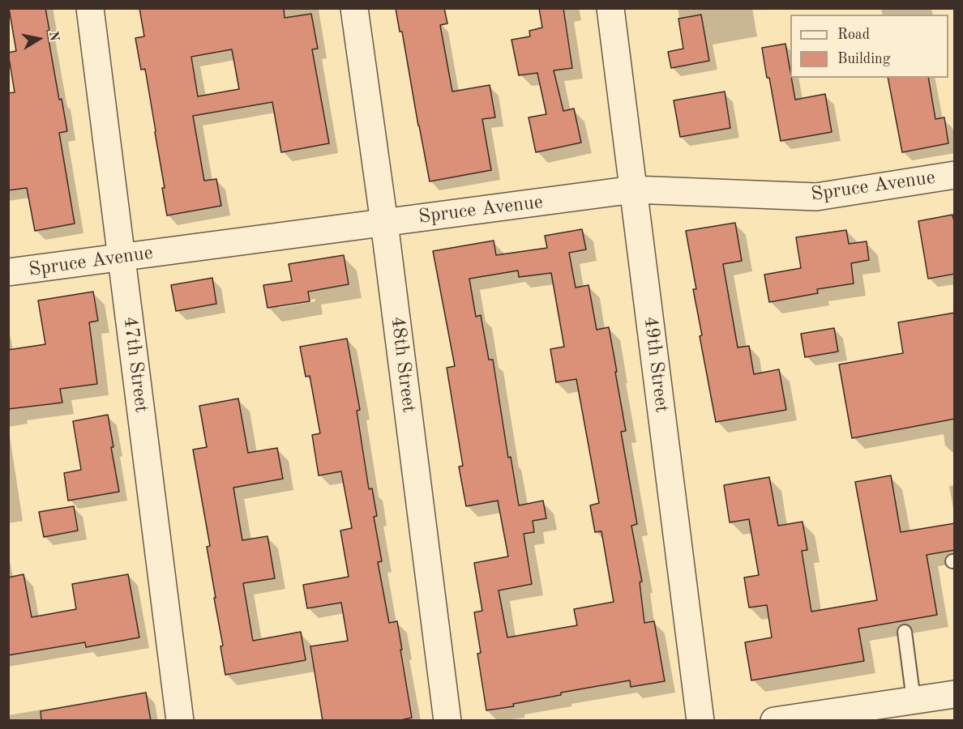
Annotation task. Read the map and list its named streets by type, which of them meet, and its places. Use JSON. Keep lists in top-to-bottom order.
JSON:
{
  "streets": {
    "street": [
      "Spruce Avenue",
      "47th Street",
      "48th Street",
      "49th Street"
    ]
  },
  "crossings": [
    ["Spruce Avenue", "47th Street"],
    ["Spruce Avenue", "48th Street"],
    ["Spruce Avenue", "49th Street"]
  ],
  "legend": ["Road", "Building"],
  "north": "right"
}
